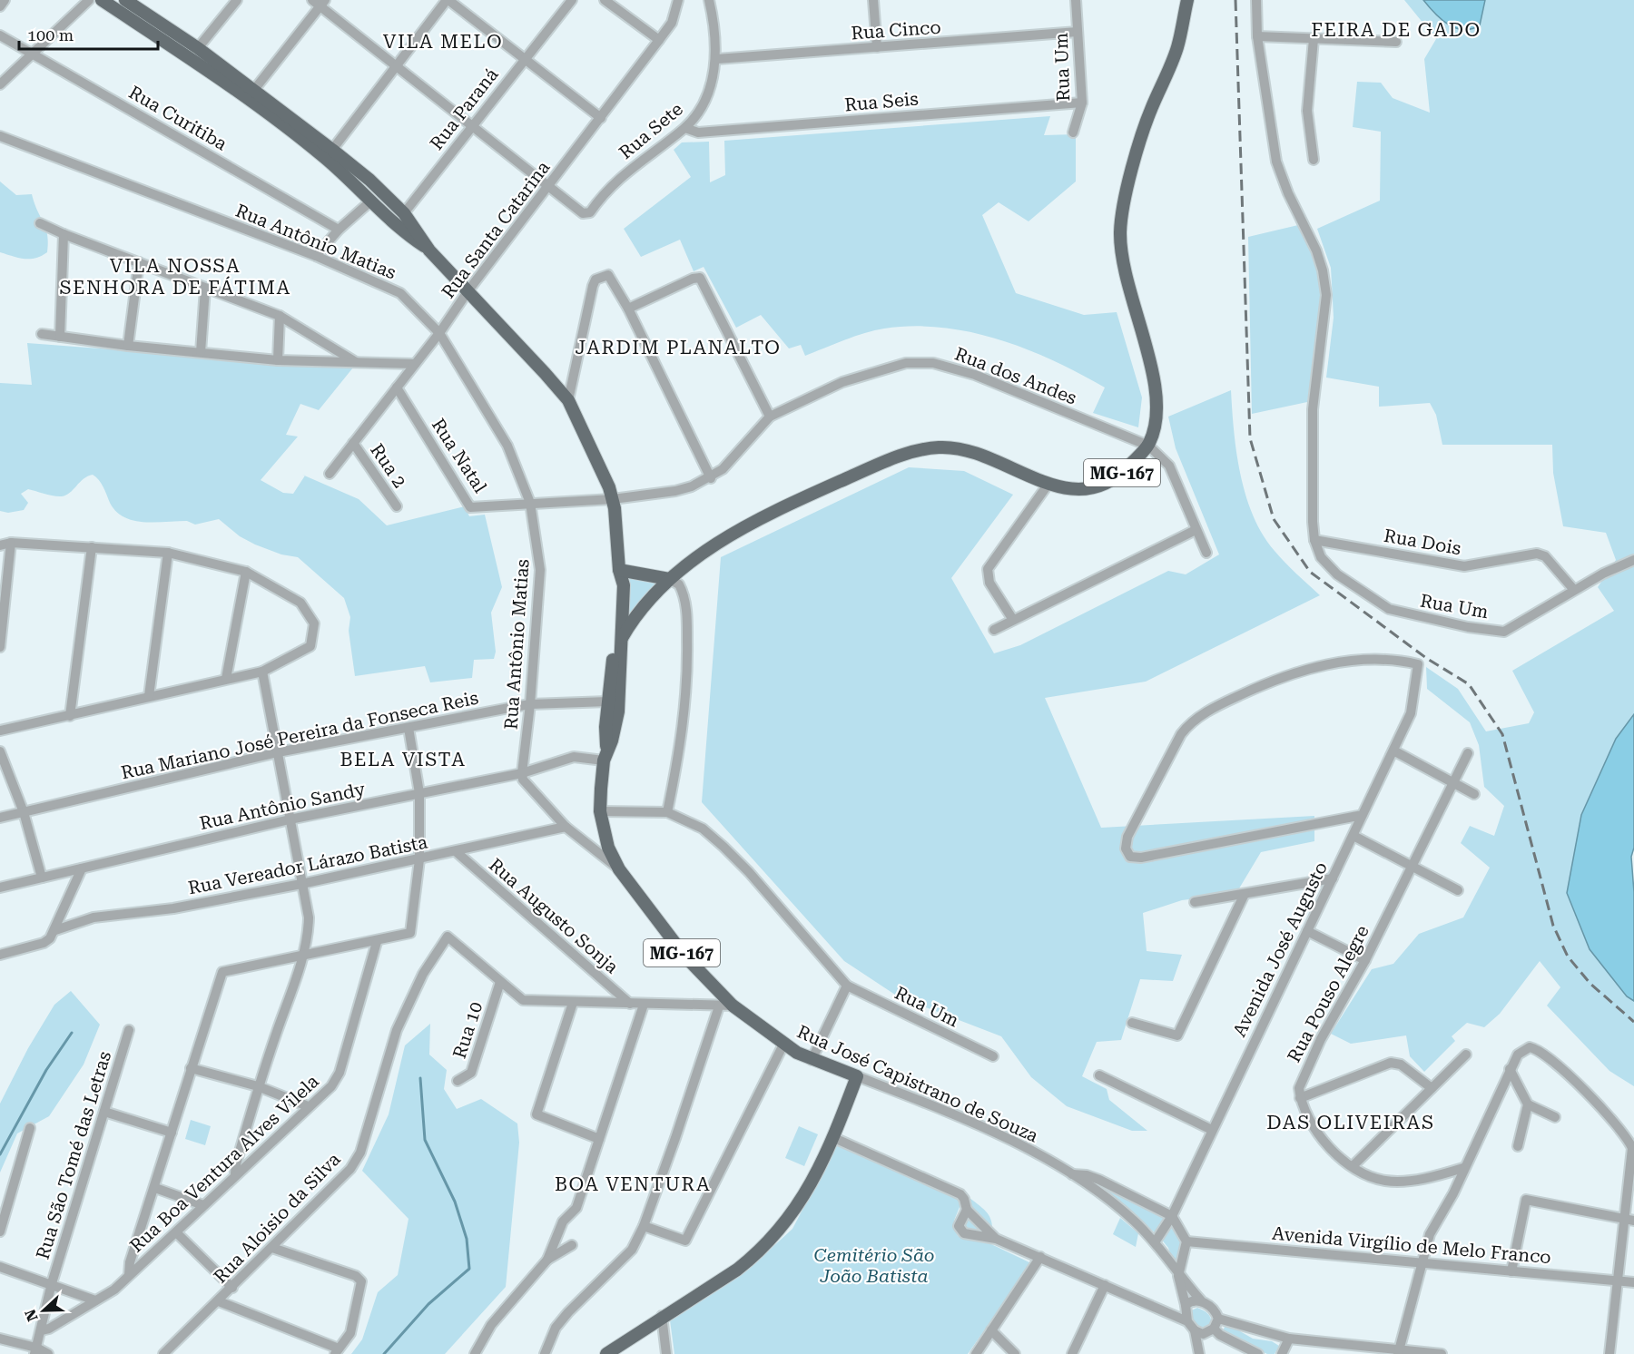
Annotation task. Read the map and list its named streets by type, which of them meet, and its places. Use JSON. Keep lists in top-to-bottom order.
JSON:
{
  "streets": {
    "main road": ["MG-167", "Rua José Capistrano de Souza"],
    "street": [
      "Rua Cinco",
      "Rua Um",
      "Rua Seis",
      "Rua Paraná",
      "Rua Curitiba",
      "Rua Sete",
      "Rua Santa Catarina",
      "Rua Antônio Matias",
      "Rua dos Andes",
      "Rua Natal",
      "Rua 2",
      "Rua Dois",
      "Rua Mariano José Pereira da Fonseca Reis",
      "Rua Antônio Sandy",
      "Rua Vereador Lárazo Batista",
      "Rua Augusto Sonja",
      "Avenida José Augusto",
      "Rua Pouso Alegre",
      "Rua 10",
      "Rua São Tomé das Letras",
      "Rua Boa Ventura Alves Vilela",
      "Rua Aloisio da Silva",
      "Avenida Virgílio de Melo Franco"
    ]
  },
  "crossings": [
    ["Rua Cinco", "Rua Um"],
    ["Rua Cinco", "Rua Sete"],
    ["Rua Um", "Rua Seis"],
    ["Rua Um", "Rua Dois"],
    ["Rua Seis", "Rua Sete"],
    ["Rua Paraná", "Rua José Capistrano de Souza"],
    ["Rua Sete", "Rua Santa Catarina"],
    ["Rua Santa Catarina", "Rua Antônio Matias"],
    ["Rua Santa Catarina", "Rua Natal"],
    ["Rua Santa Catarina", "Rua 2"],
    ["Rua Santa Catarina", "Rua José Capistrano de Souza"],
    ["Rua Antônio Matias", "Rua Natal"],
    ["Rua Antônio Matias", "Rua Mariano José Pereira da Fonseca Reis"],
    ["Rua Antônio Matias", "Rua Antônio Sandy"],
    ["Rua dos Andes", "Rua Natal"],
    ["Rua dos Andes", "MG-167"],
    ["Rua dos Andes", "Rua José Capistrano de Souza"],
    ["Rua Natal", "Rua José Capistrano de Souza"],
    ["MG-167", "Rua José Capistrano de Souza"],
    ["Rua Mariano José Pereira da Fonseca Reis", "Rua José Capistrano de Souza"],
    ["Rua Antônio Sandy", "Rua José Capistrano de Souza"],
    ["Rua Vereador Lárazo Batista", "Rua Augusto Sonja"],
    ["Avenida José Augusto", "Rua José Capistrano de Souza"],
    ["Rua 10", "Rua Aloisio da Silva"],
    ["Rua José Capistrano de Souza", "Avenida Virgílio de Melo Franco"],
    ["Rua São Tomé das Letras", "Rua Boa Ventura Alves Vilela"]
  ],
  "districts": [
    "FEIRA DE GADO",
    "VILA MELO",
    "VILA NOSSA SENHORA DE FÁTIMA",
    "JARDIM PLANALTO",
    "BELA VISTA",
    "DAS OLIVEIRAS",
    "BOA VENTURA"
  ],
  "parks": ["Cemitério São João Batista"],
  "scale_bar": "100 m",
  "north": "left"
}
